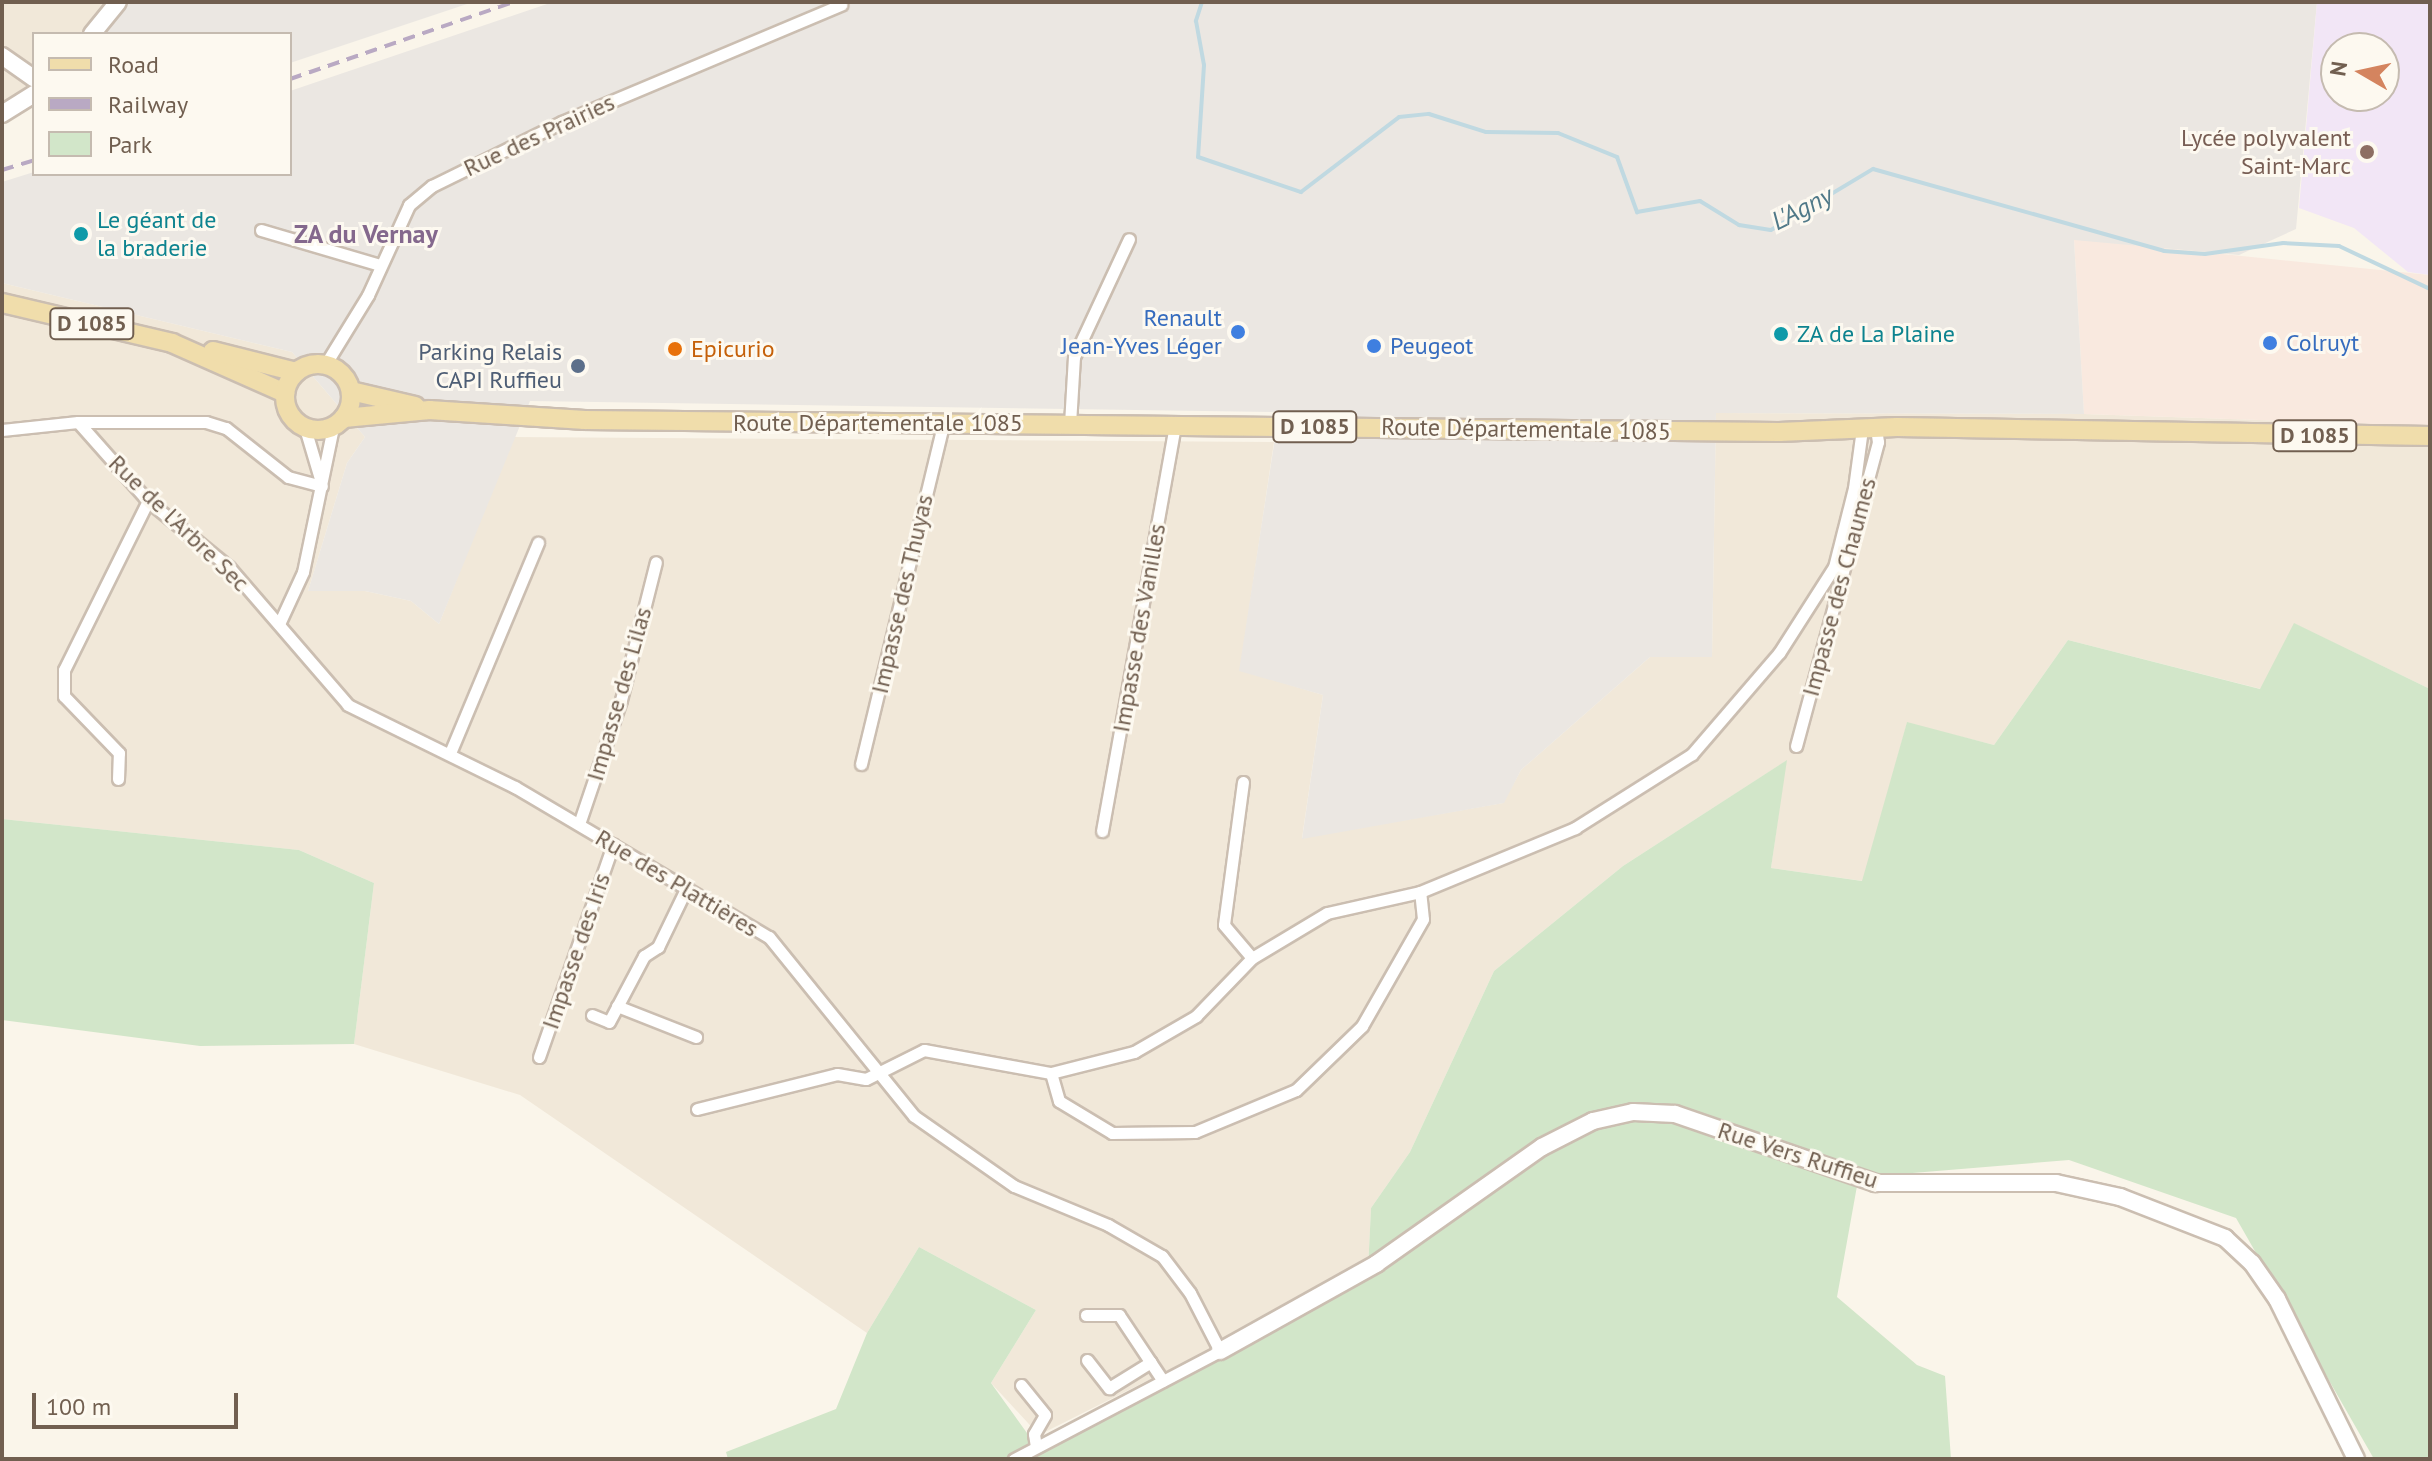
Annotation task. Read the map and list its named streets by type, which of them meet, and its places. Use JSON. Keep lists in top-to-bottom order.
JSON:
{
  "streets": {
    "main road": ["D 1085", "Route Départementale 1085"],
    "street": [
      "Rue des Prairies",
      "Rue de l'Arbre Sec",
      "Impasse des Chaumes",
      "Impasse des Thuyas",
      "Impasse des Vanilles",
      "Impasse des Lilas",
      "Rue des Plattières",
      "Impasse des Iris",
      "Rue Vers Ruffieu"
    ]
  },
  "crossings": [
    ["Rue des Prairies", "D 1085"],
    ["D 1085", "Route Départementale 1085"],
    ["Route Départementale 1085", "Impasse des Chaumes"],
    ["Route Départementale 1085", "Impasse des Thuyas"],
    ["Route Départementale 1085", "Impasse des Vanilles"],
    ["Rue de l'Arbre Sec", "Rue des Plattières"],
    ["Impasse des Lilas", "Rue des Plattières"],
    ["Rue des Plattières", "Impasse des Iris"],
    ["Rue des Plattières", "Rue Vers Ruffieu"]
  ],
  "districts": ["ZA du Vernay"],
  "water": ["L'Agny"],
  "places": [
    "Lycée polyvalent Saint-Marc",
    "Le géant de la braderie",
    "Renault Jean-Yves Léger",
    "ZA de La Plaine",
    "Colruyt",
    "Peugeot",
    "Epicurio",
    "Parking Relais CAPI Ruffieu"
  ],
  "legend": ["Road", "Railway", "Park"],
  "scale_bar": "100 m",
  "north": "left"
}
